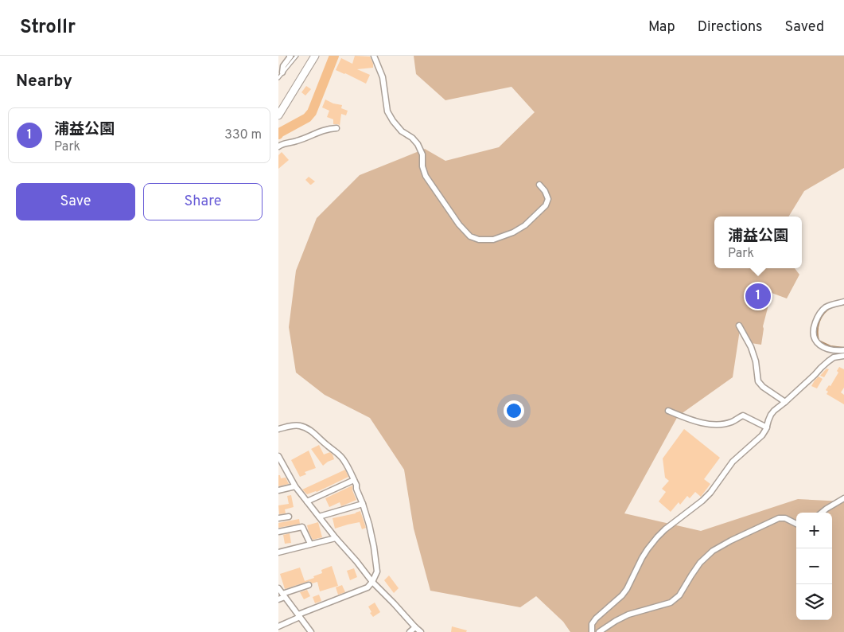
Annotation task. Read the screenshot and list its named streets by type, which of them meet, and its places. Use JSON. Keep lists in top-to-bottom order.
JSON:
{
  "page": {
    "header": "Strollr",
    "nav": ["Map", "Directions", "Saved"],
    "heading": "Nearby",
    "list": [
      {
        "mark": "1",
        "name": "浦益公園",
        "note": "Park",
        "value": "330 m"
      }
    ],
    "buttons": ["Save", "Share"],
    "popup": ["浦益公園", "Park"],
    "pins": "1",
    "map_buttons": ["+", "−"]
  }
}
